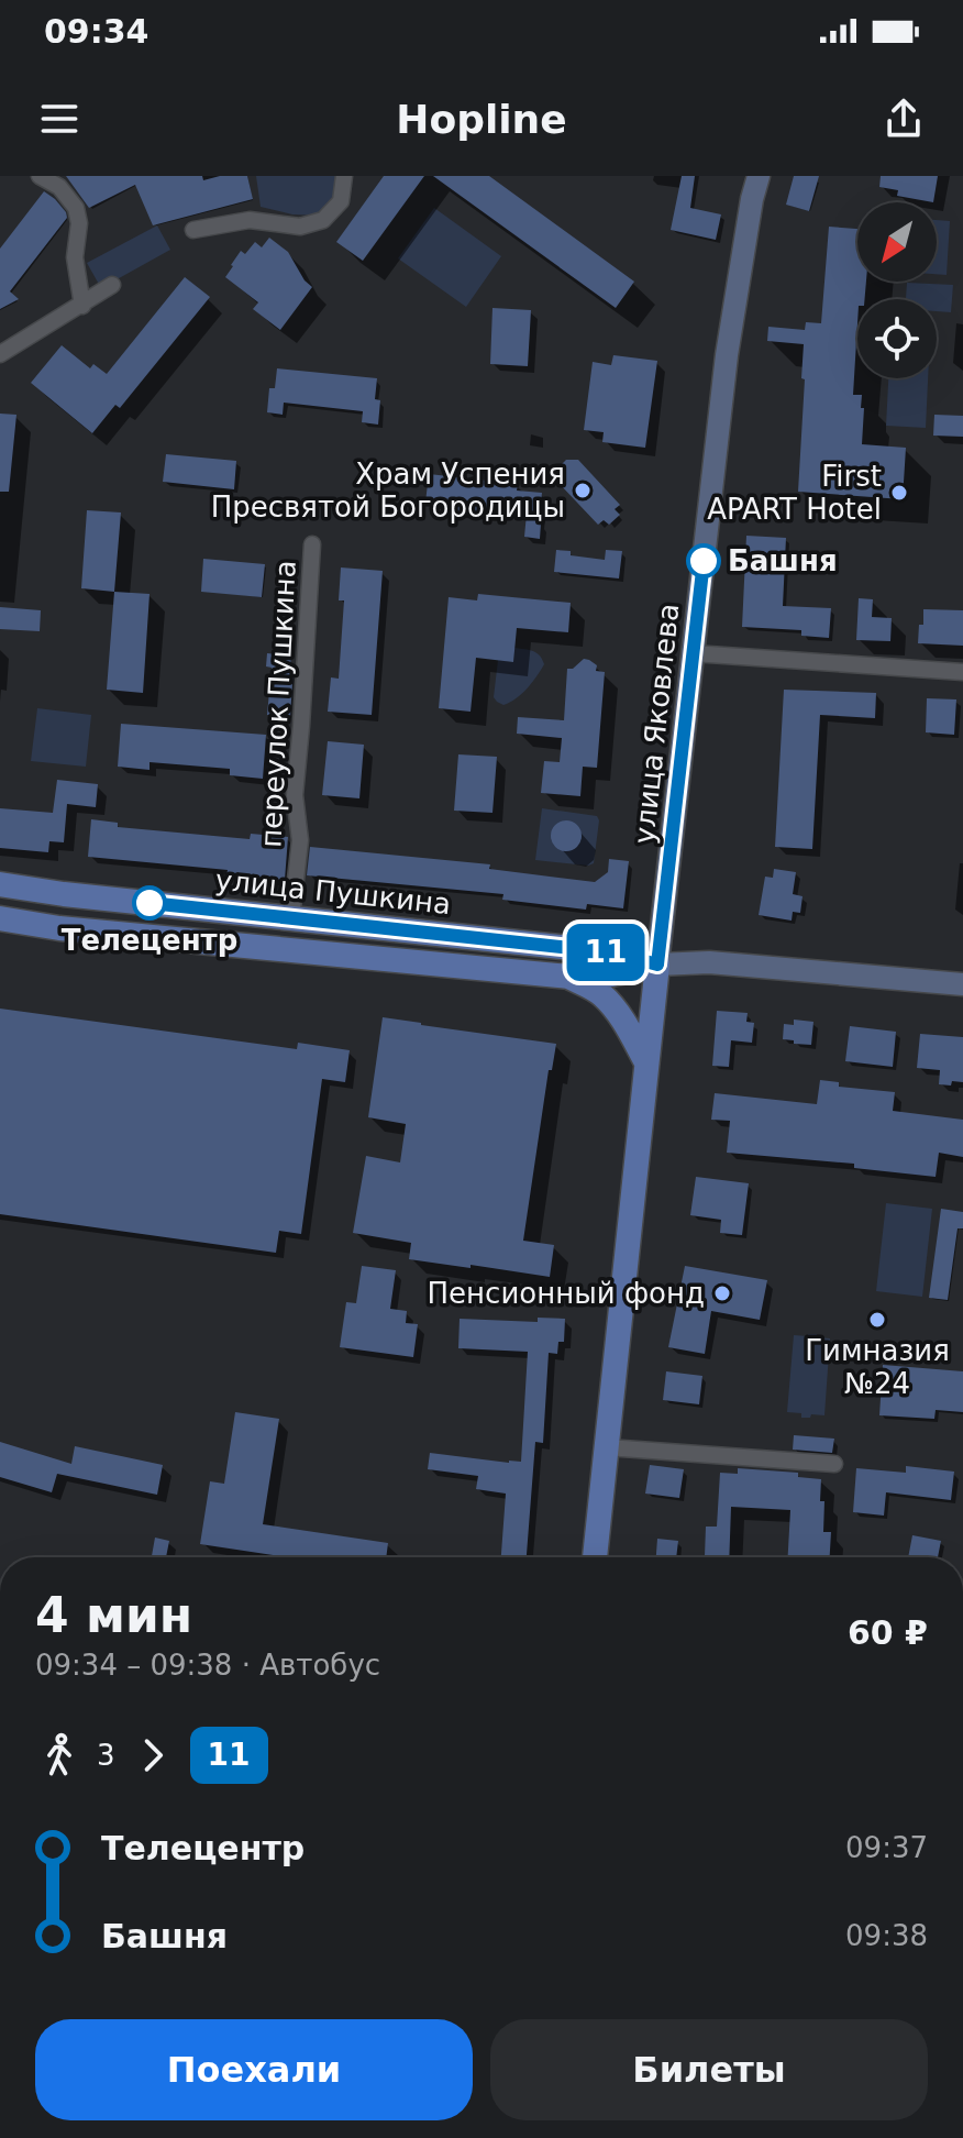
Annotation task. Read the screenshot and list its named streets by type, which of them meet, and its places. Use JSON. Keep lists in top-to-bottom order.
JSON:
{
  "streets": {
    "main road": ["улица Яковлева", "улица Пушкина"],
    "street": ["переулок Пушкина"]
  },
  "crossings": [
    ["переулок Пушкина", "улица Пушкина"],
    ["улица Яковлева", "улица Пушкина"]
  ],
  "places": [
    "Храм Успения Пресвятой Богородицы",
    "First APART Hotel",
    "Башня",
    "Телецентр",
    "Пенсионный фонд",
    "Гимназия №24"
  ],
  "lines": ["bus line 11"],
  "north": "bottom left",
  "page": {
    "status": "09:34",
    "header": "Hopline",
    "on_map": "11",
    "heading": ["4 мин", "09:34 – 09:38 · Автобус", "60 ₽"],
    "legs": ["3", "11"],
    "list": [
      {
        "name": "Телецентр",
        "value": "09:37"
      },
      {
        "name": "Башня",
        "value": "09:38"
      }
    ],
    "buttons": ["Поехали", "Билеты"]
  }
}
